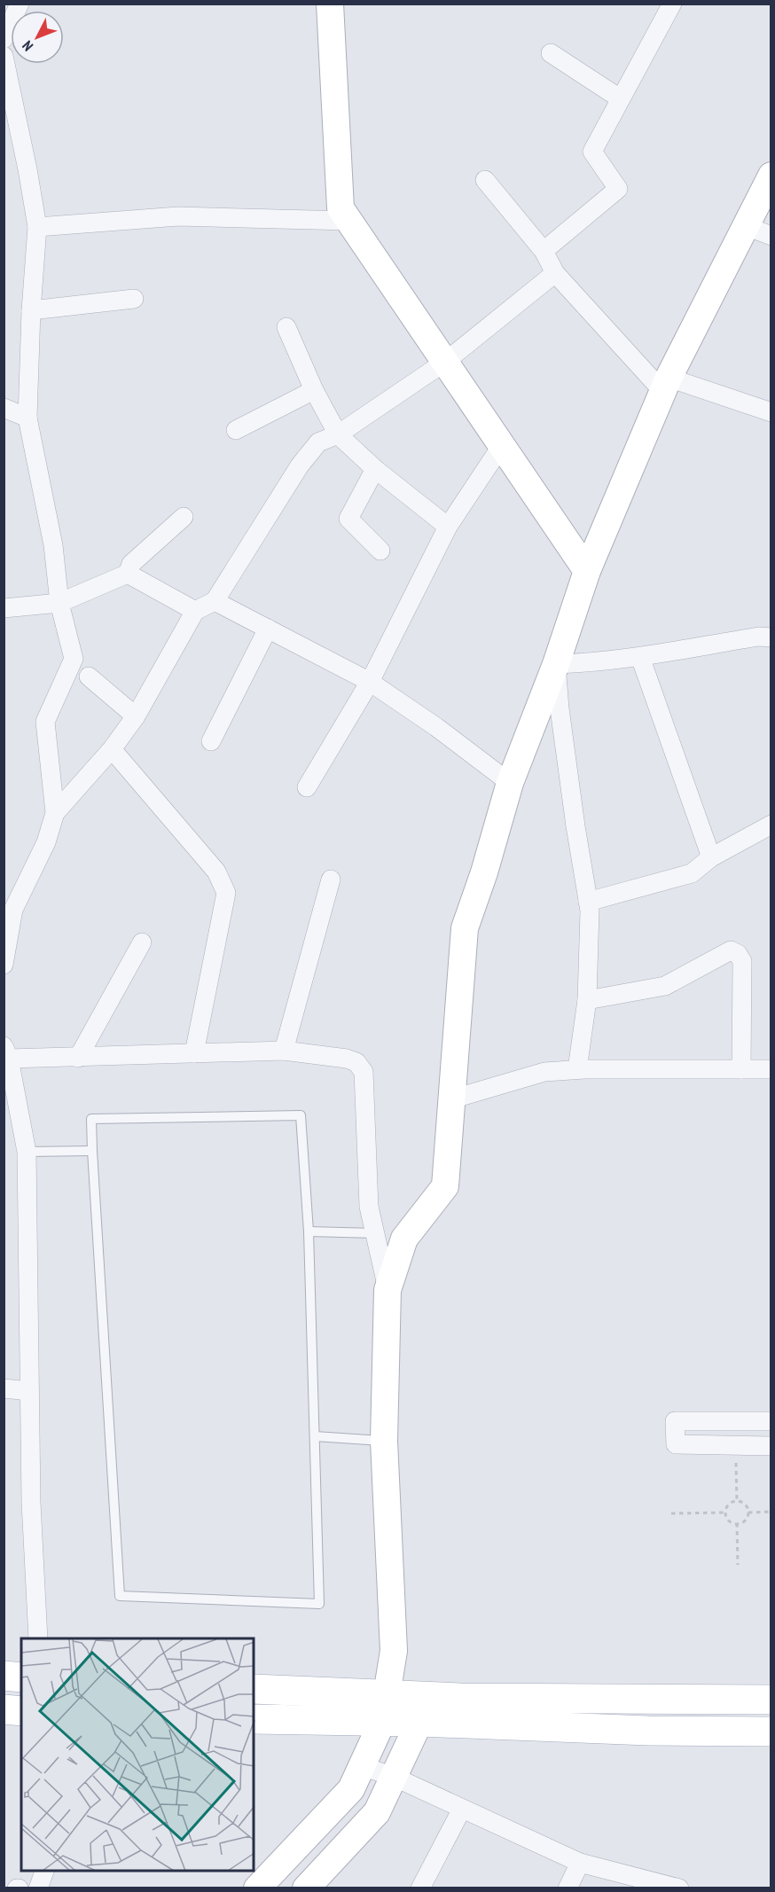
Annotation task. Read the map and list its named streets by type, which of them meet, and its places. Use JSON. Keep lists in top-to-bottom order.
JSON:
{
  "north": "bottom left"
}
